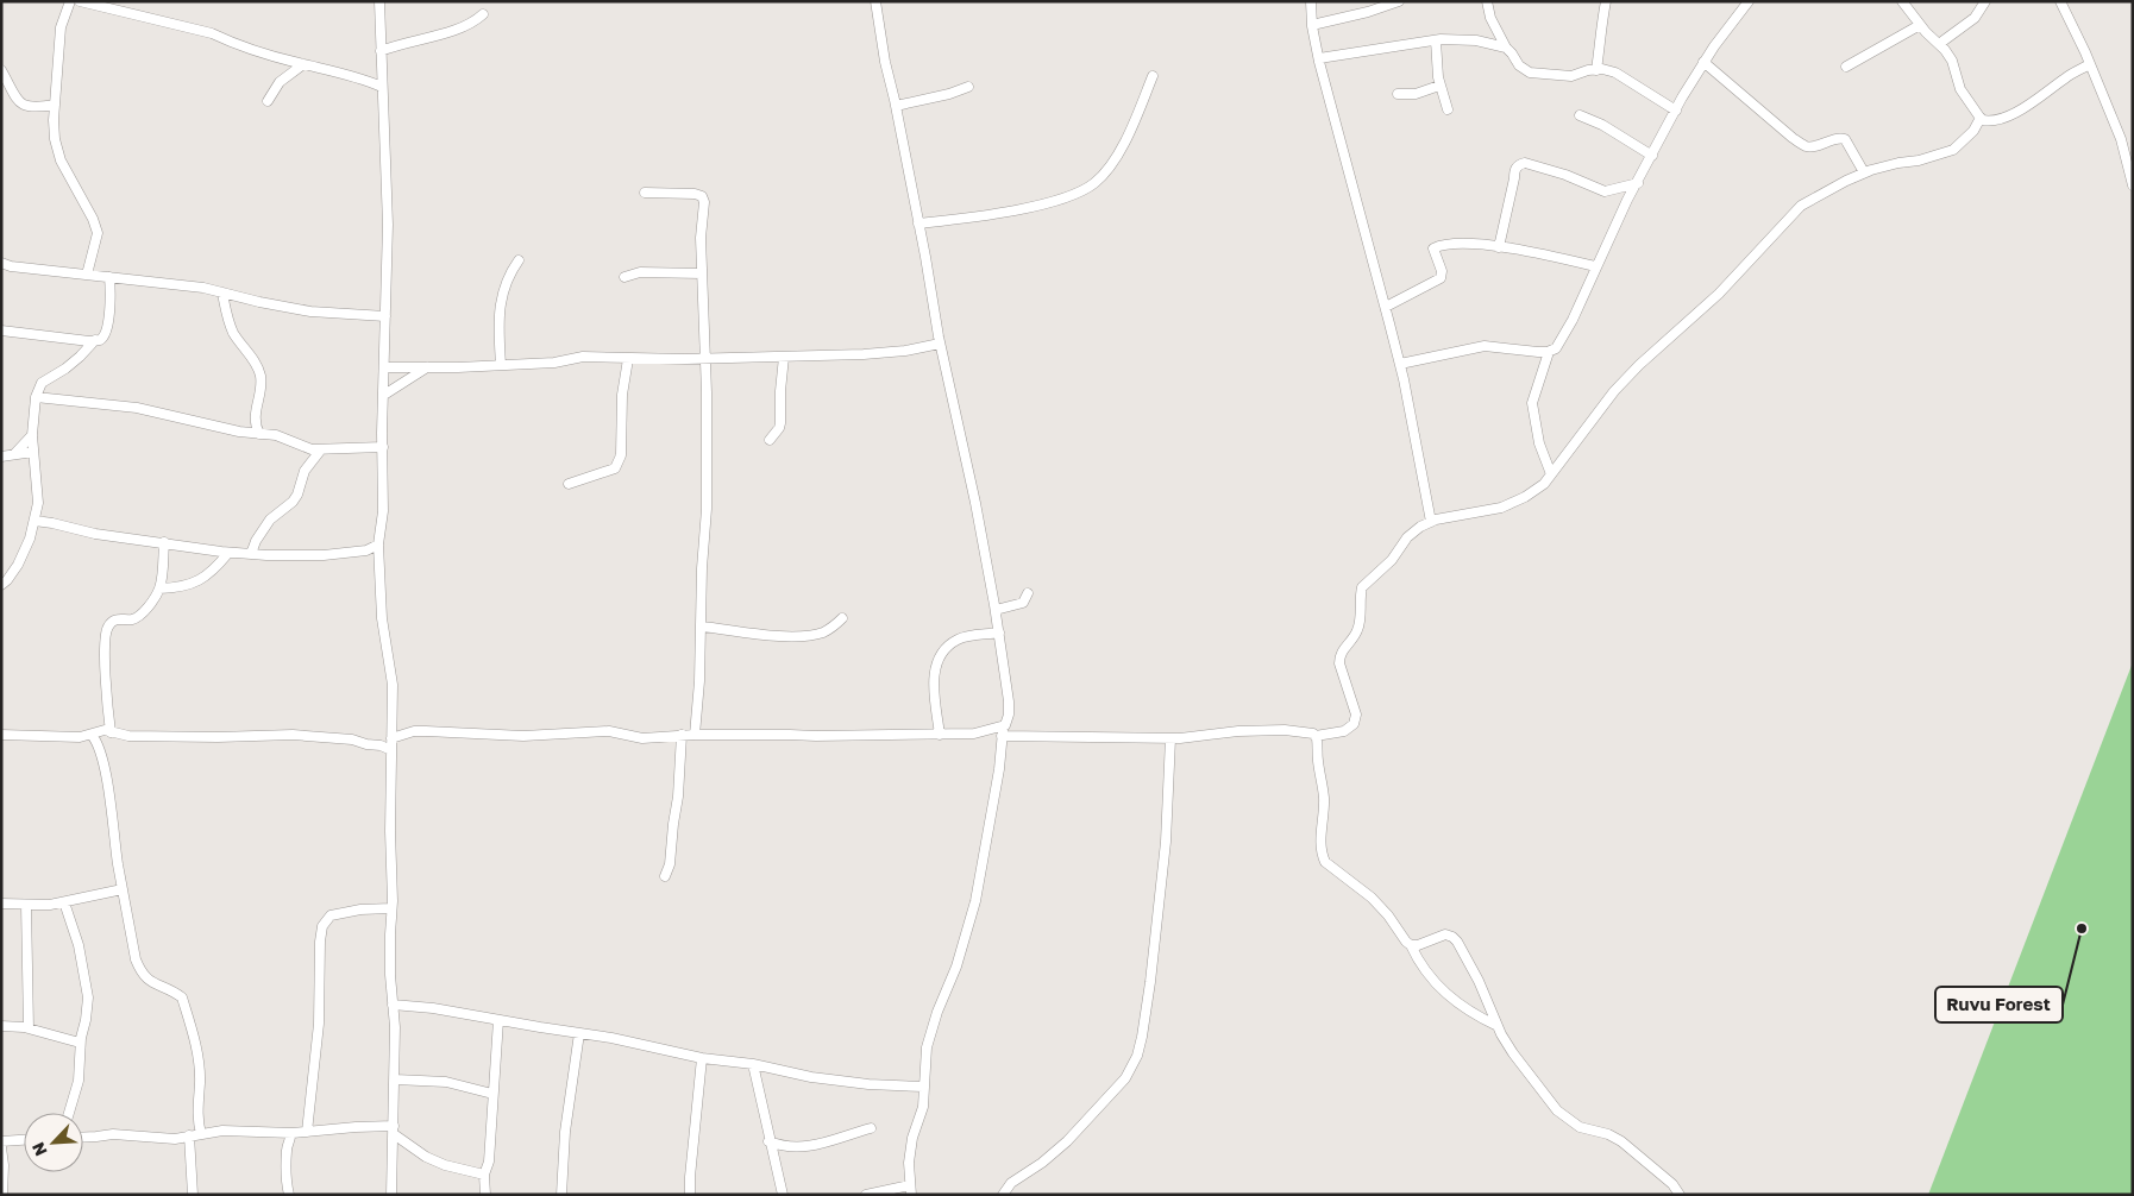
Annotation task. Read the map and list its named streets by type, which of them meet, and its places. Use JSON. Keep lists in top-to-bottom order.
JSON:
{
  "places": ["Ruvu Forest"],
  "north": "bottom left"
}
